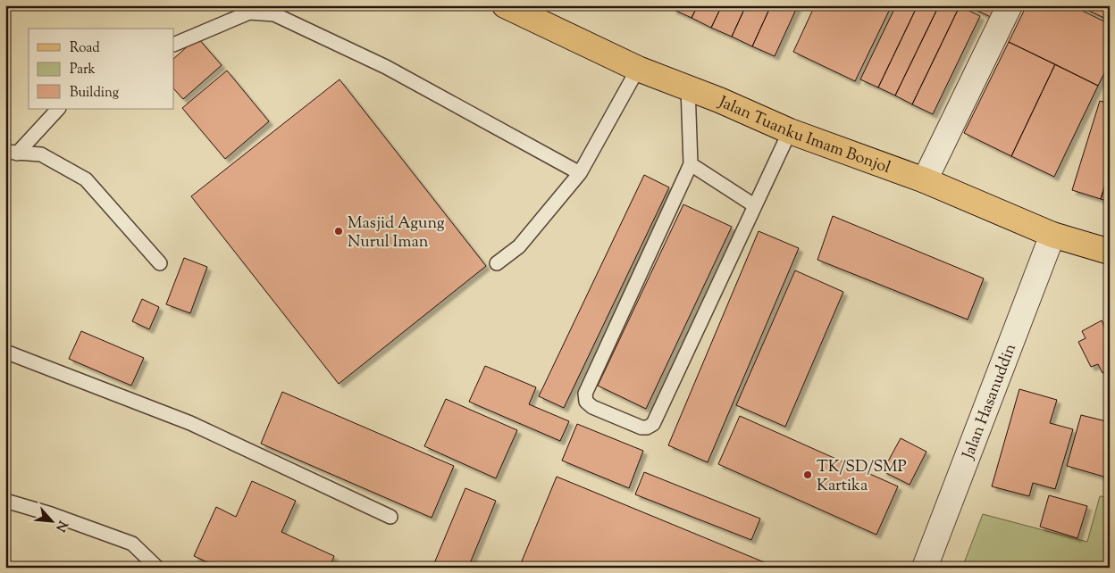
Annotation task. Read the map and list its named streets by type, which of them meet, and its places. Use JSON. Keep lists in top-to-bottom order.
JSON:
{
  "streets": {
    "main road": ["Jalan Tuanku Imam Bonjol"],
    "street": ["Jalan Hasanuddin"]
  },
  "crossings": [
    ["Jalan Tuanku Imam Bonjol", "Jalan Hasanuddin"]
  ],
  "places": ["Masjid Agung Nurul Iman", "TK/SD/SMP Kartika"],
  "legend": ["Road", "Park", "Building"],
  "north": "bottom right"
}
